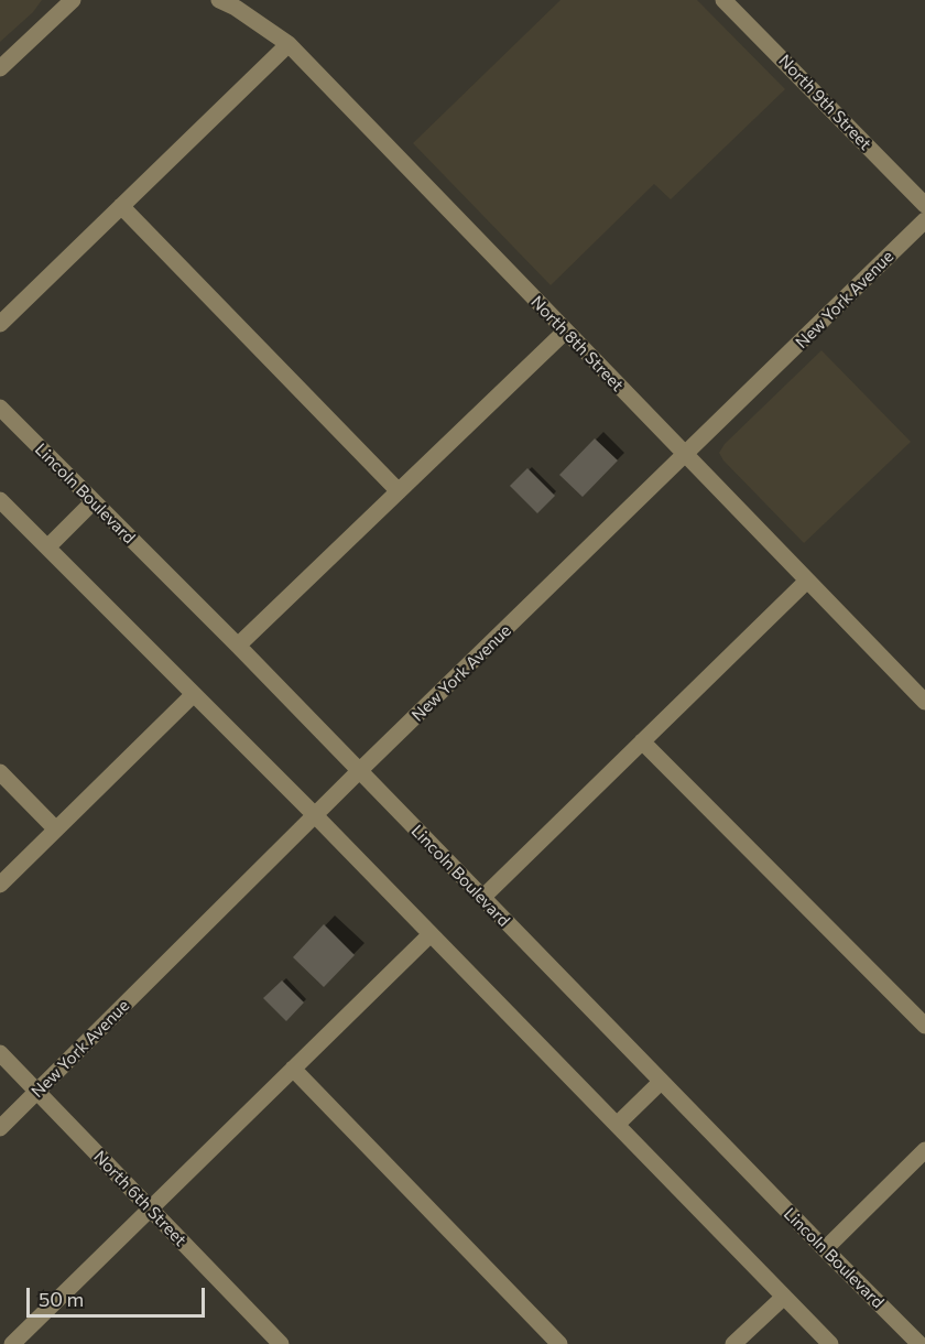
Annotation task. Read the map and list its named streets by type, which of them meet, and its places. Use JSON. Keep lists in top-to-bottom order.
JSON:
{
  "streets": {
    "street": [
      "North 9th Street",
      "New York Avenue",
      "North 8th Street",
      "Lincoln Boulevard",
      "North 6th Street"
    ]
  },
  "crossings": [
    ["New York Avenue", "North 8th Street"],
    ["New York Avenue", "Lincoln Boulevard"],
    ["New York Avenue", "North 6th Street"]
  ],
  "scale_bar": "50 m"
}
